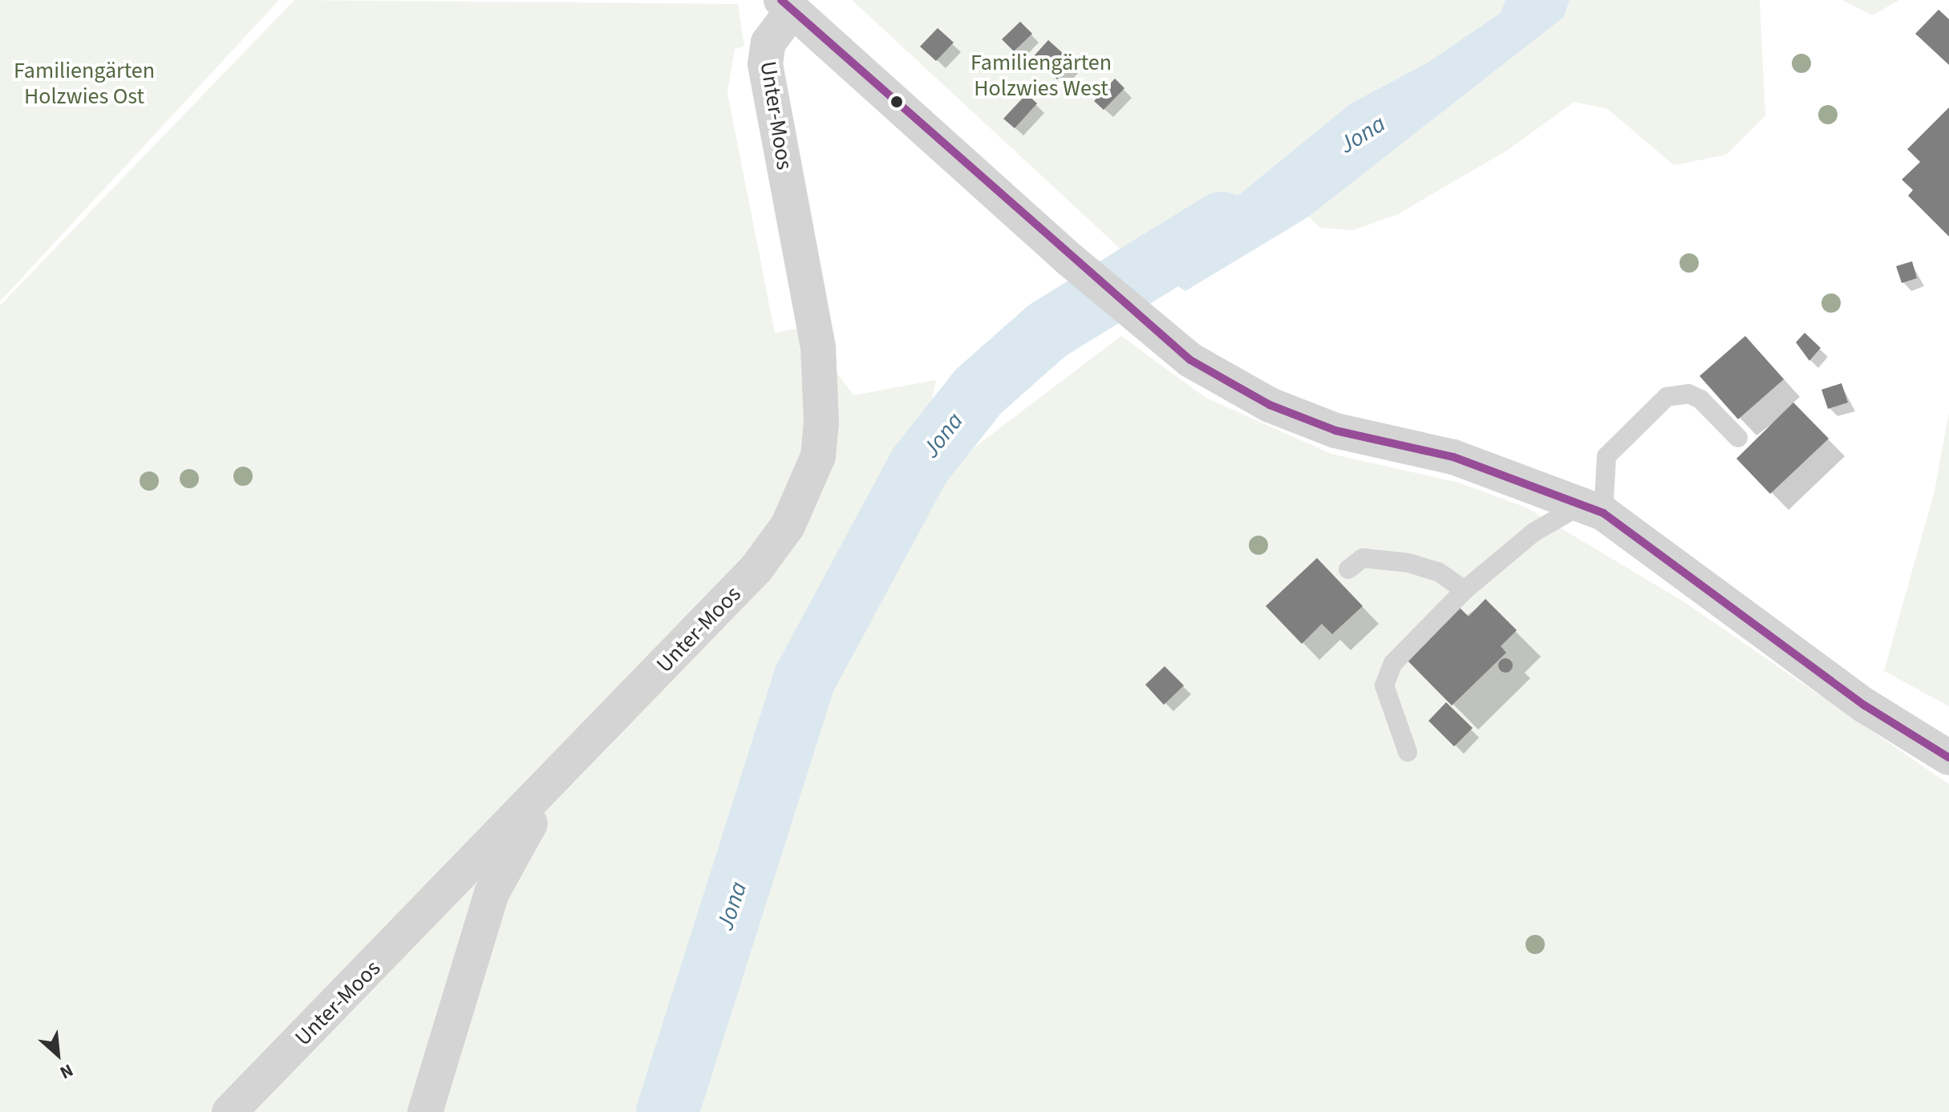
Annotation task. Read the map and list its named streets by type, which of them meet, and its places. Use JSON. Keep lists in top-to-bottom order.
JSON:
{
  "streets": {
    "street": ["Unter-Moos"]
  },
  "water": ["Jona"],
  "parks": ["Familiengärten Holzwies West", "Familiengärten Holzwies Ost"],
  "north": "bottom right"
}
